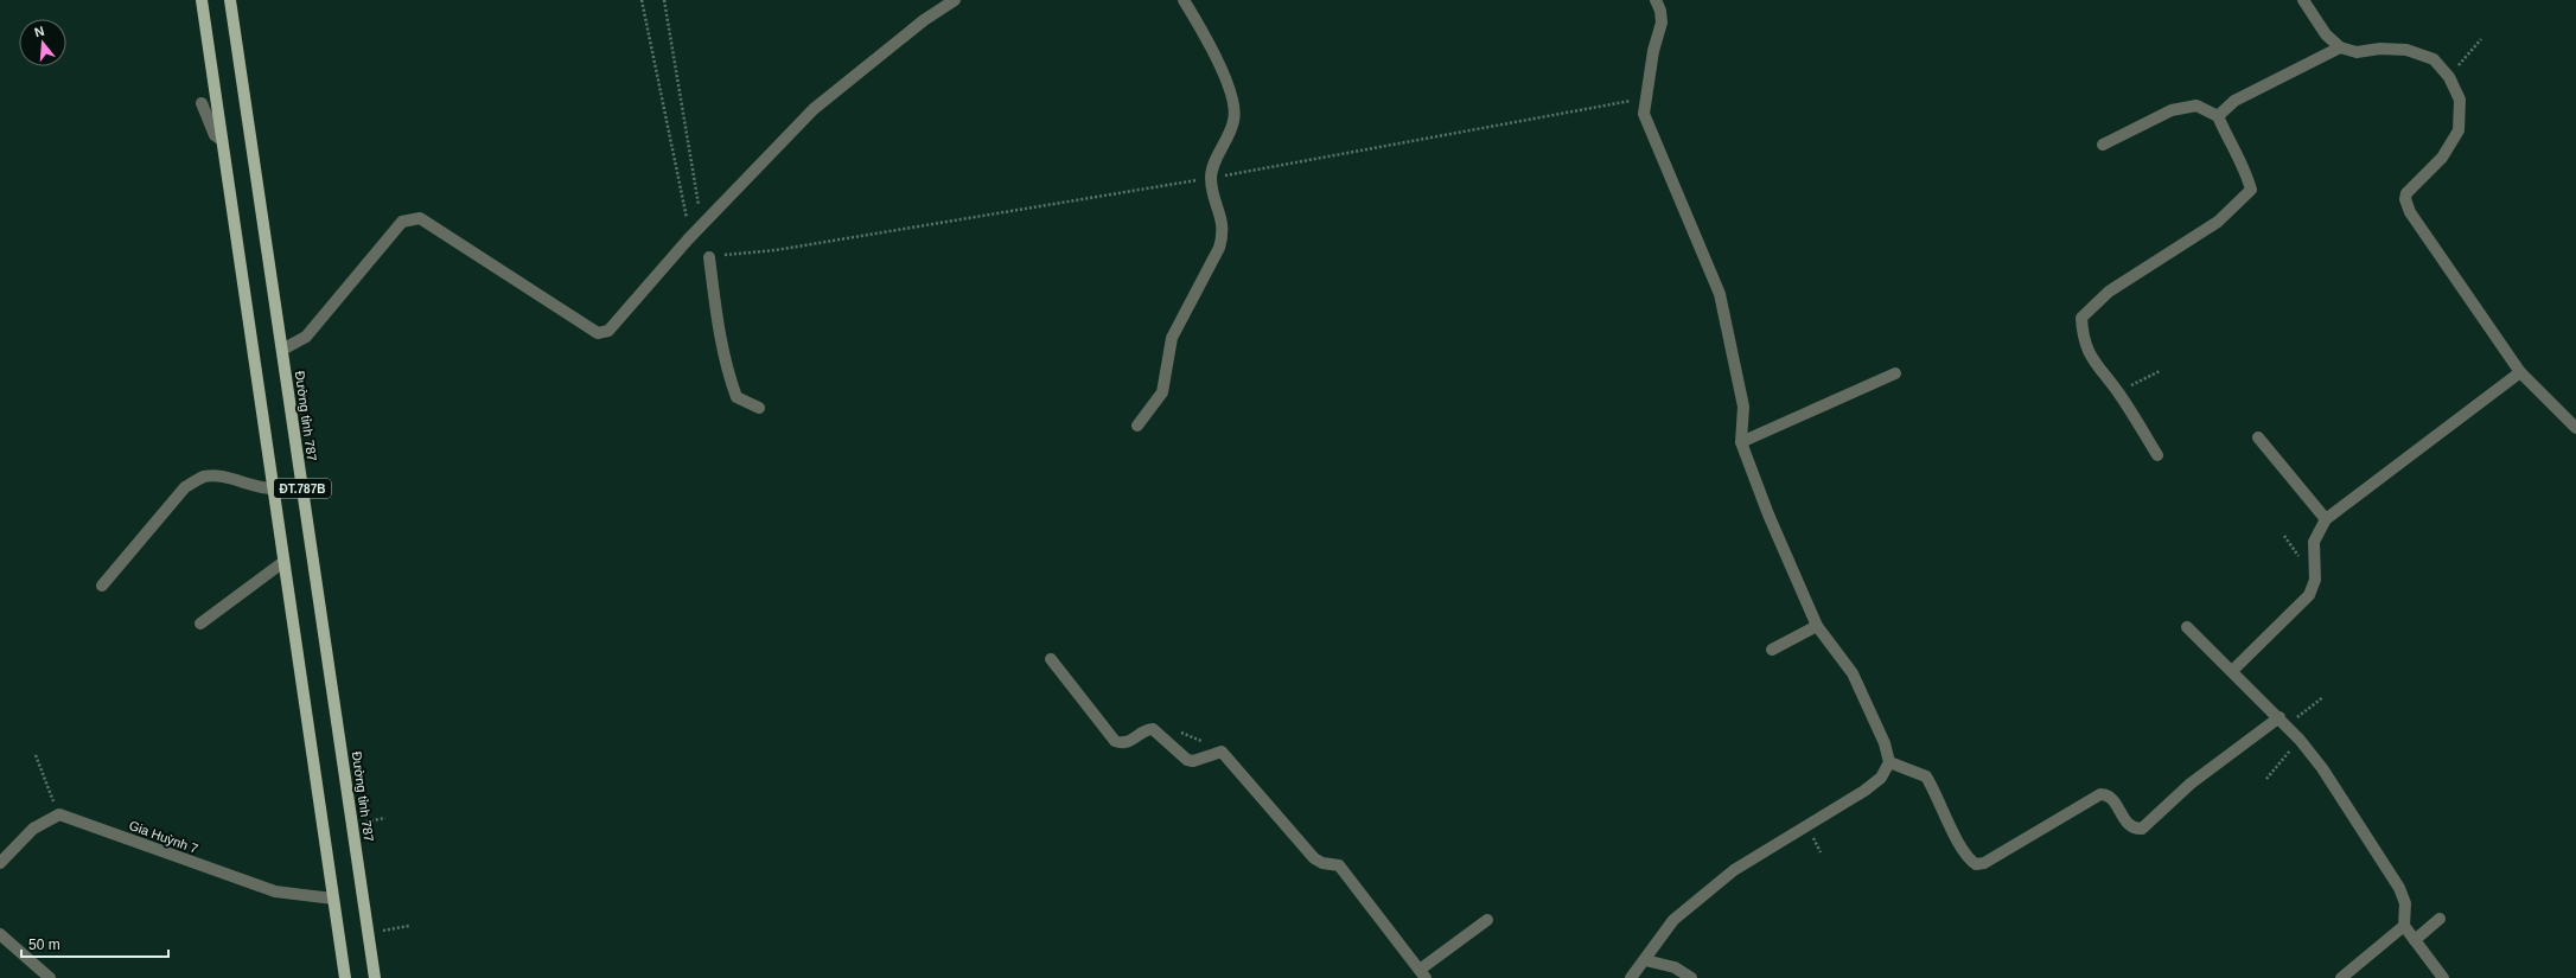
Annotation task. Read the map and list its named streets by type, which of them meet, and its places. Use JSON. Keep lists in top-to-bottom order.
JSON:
{
  "streets": {
    "main road": ["Đường tỉnh 787", "ĐT.787B"],
    "street": ["Gia Huỳnh 7"]
  },
  "crossings": [
    ["ĐT.787B", "Gia Huỳnh 7"]
  ],
  "scale_bar": "50 m",
  "north": "top"
}
